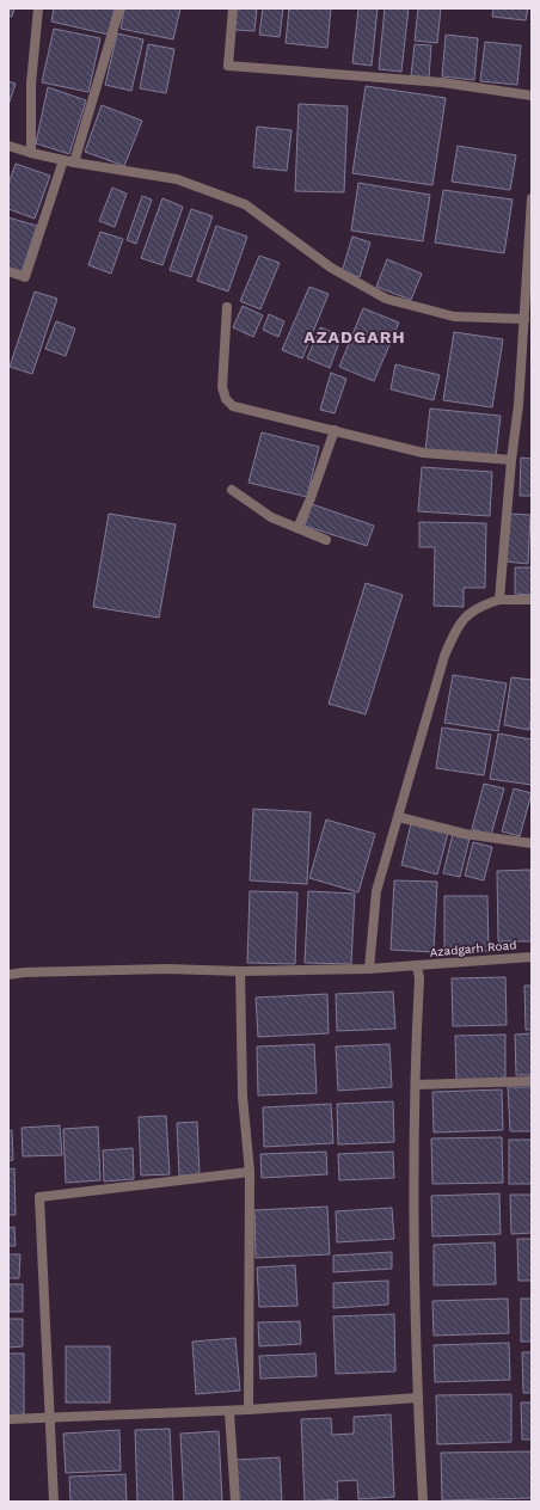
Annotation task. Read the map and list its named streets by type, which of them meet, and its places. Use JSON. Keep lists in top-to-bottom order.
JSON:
{
  "streets": {
    "street": ["Azadgarh Road"]
  },
  "districts": ["AZADGARH"]
}
